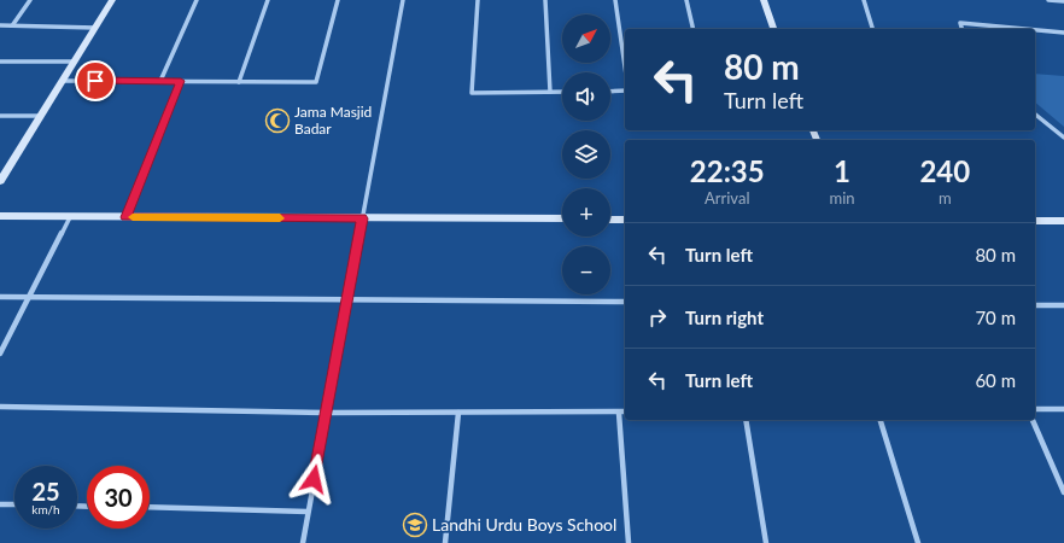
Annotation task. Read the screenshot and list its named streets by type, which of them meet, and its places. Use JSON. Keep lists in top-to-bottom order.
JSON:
{
  "places": {
    "mosque": ["Jama Masjid Badar"],
    "school or university": ["Landhi Urdu Boys School"]
  },
  "north": "top right",
  "page": {
    "map_buttons": ["+", "−"],
    "turn": ["80 m", "Turn left"],
    "eta": [
      "22:35",
      "Arrival",
      "1",
      "min",
      "240",
      "m"
    ],
    "list": [
      {
        "name": "Turn left",
        "value": "80 m"
      },
      {
        "name": "Turn right",
        "value": "70 m"
      },
      {
        "name": "Turn left",
        "value": "60 m"
      }
    ],
    "speed": "25 km/h",
    "limit": "30"
  }
}
